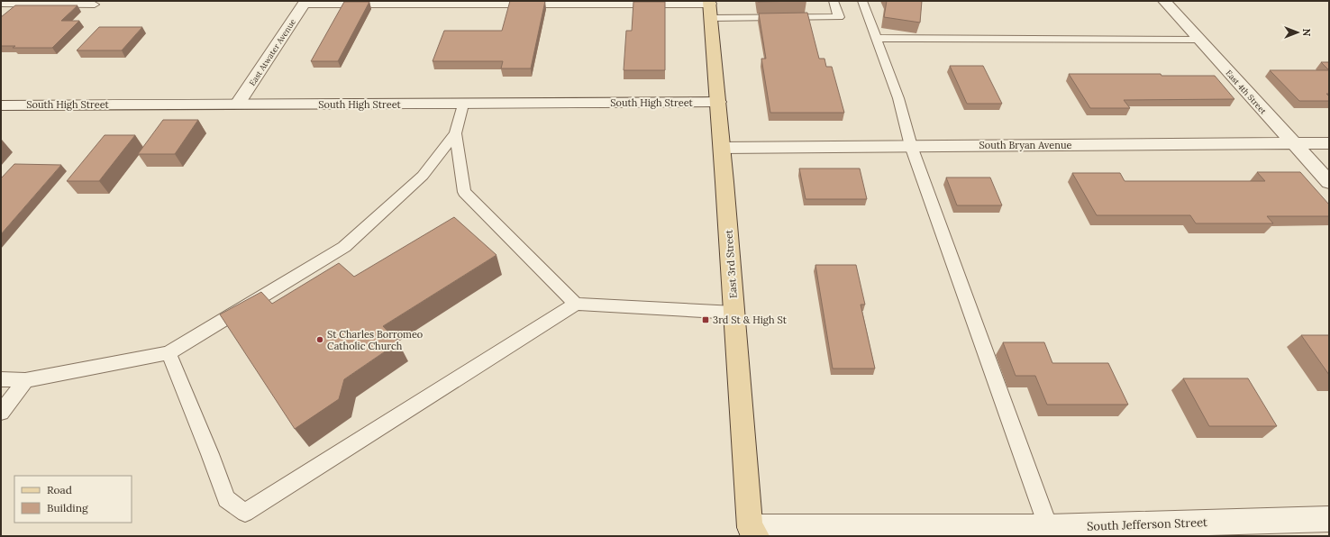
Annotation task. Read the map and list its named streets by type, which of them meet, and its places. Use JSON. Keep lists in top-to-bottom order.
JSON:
{
  "streets": {
    "main road": ["East 3rd Street"],
    "street": [
      "East Atwater Avenue",
      "East 4th Street",
      "South High Street",
      "South Bryan Avenue",
      "South Jefferson Street"
    ]
  },
  "crossings": [
    ["East Atwater Avenue", "South High Street"],
    ["East 4th Street", "South Bryan Avenue"],
    ["South High Street", "East 3rd Street"],
    ["South Bryan Avenue", "East 3rd Street"],
    ["East 3rd Street", "South Jefferson Street"]
  ],
  "places": {
    "transit": ["3rd St & High St"],
    "other": ["St Charles Borromeo Catholic Church"]
  },
  "legend": ["Road", "Building"],
  "north": "right"
}
